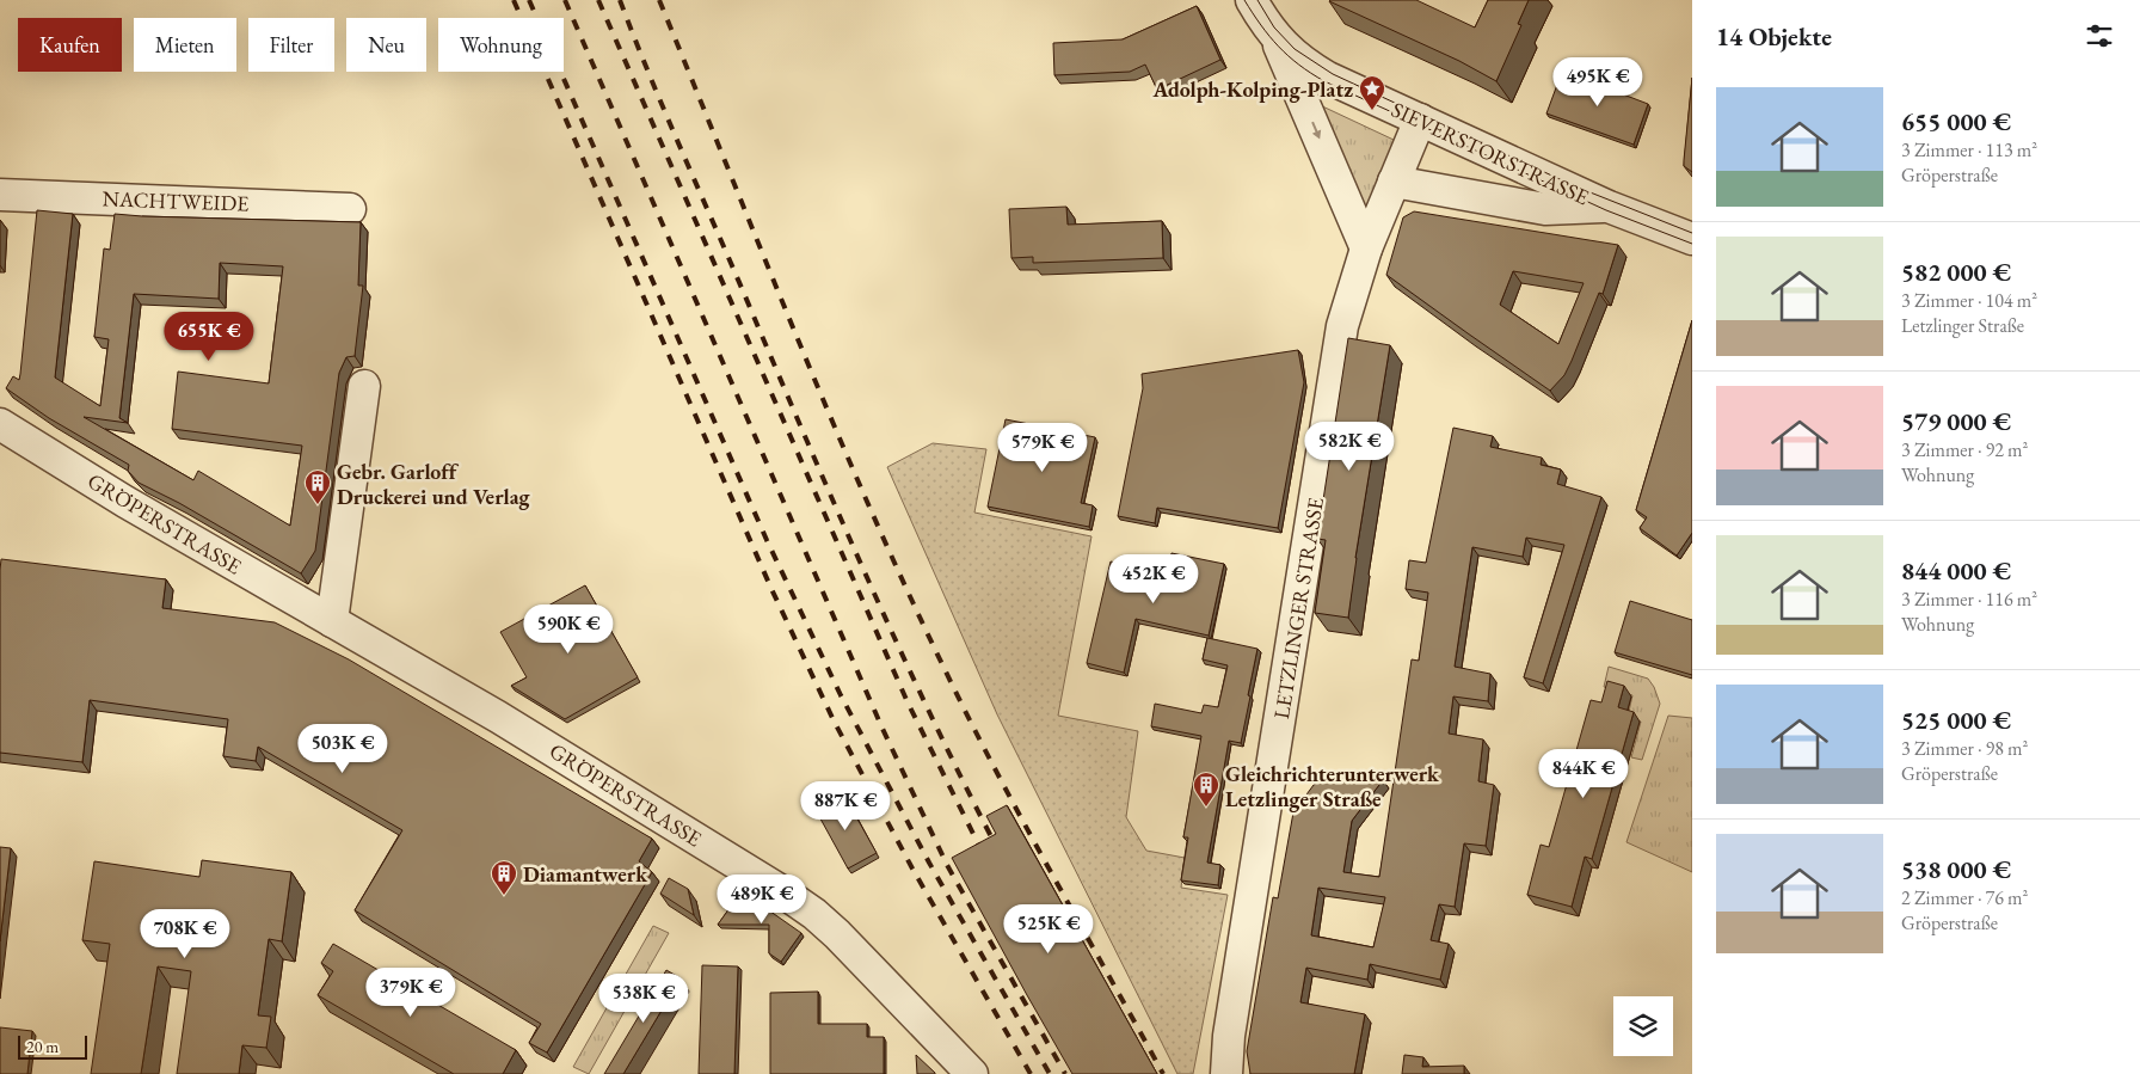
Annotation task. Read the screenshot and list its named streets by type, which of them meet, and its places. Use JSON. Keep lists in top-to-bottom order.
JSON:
{
  "streets": {
    "street": [
      "SIEVERSTORSTRASSE",
      "NACHTWEIDE",
      "GRÖPERSTRASSE",
      "LETZLINGER STRASSE"
    ]
  },
  "crossings": [
    ["SIEVERSTORSTRASSE", "LETZLINGER STRASSE"]
  ],
  "places": {
    "place": ["Adolph-Kolping-Platz"],
    "building": ["Gebr. Garloff Druckerei und Verlag", "Gleichrichterunterwerk Letzlinger Straße", "Diamantwerk"]
  },
  "scale_bar": "20 m",
  "page": {
    "heading": "14 Objekte",
    "chip": [
      "Kaufen",
      "Mieten",
      "Filter",
      "Neu",
      "Wohnung"
    ],
    "price": [
      "495K €",
      "655K €",
      "582K €",
      "579K €",
      "452K €",
      "590K €",
      "503K €",
      "844K €",
      "887K €",
      "489K €",
      "525K €",
      "708K €",
      "379K €",
      "538K €"
    ],
    "list": [
      {
        "name": "655 000 €",
        "note": "3 Zimmer · 113 m² · Gröperstraße"
      },
      {
        "name": "582 000 €",
        "note": "3 Zimmer · 104 m² · Letzlinger Straße"
      },
      {
        "name": "579 000 €",
        "note": "3 Zimmer · 92 m² · Wohnung"
      },
      {
        "name": "844 000 €",
        "note": "3 Zimmer · 116 m² · Wohnung"
      },
      {
        "name": "525 000 €",
        "note": "3 Zimmer · 98 m² · Gröperstraße"
      },
      {
        "name": "538 000 €",
        "note": "2 Zimmer · 76 m² · Gröperstraße"
      }
    ],
    "scale": "20 m"
  }
}
